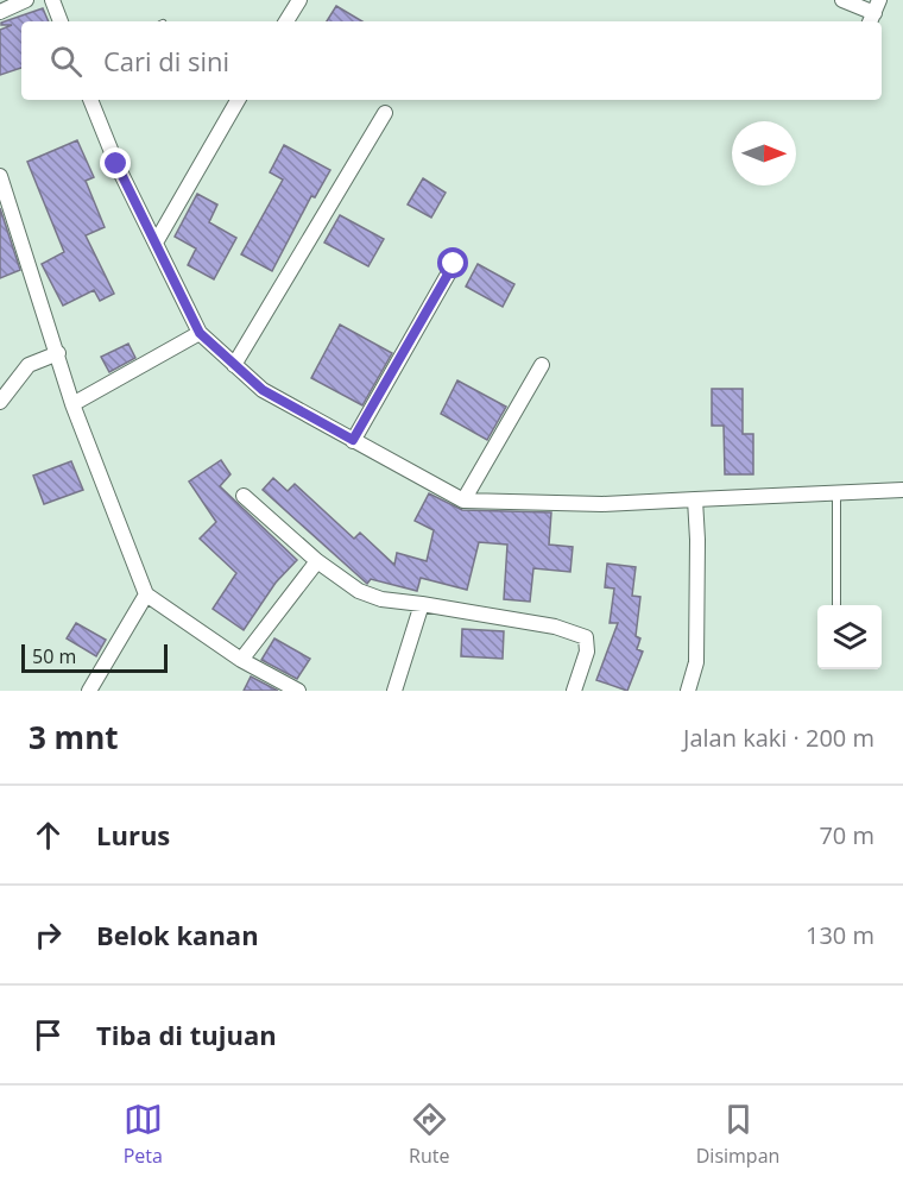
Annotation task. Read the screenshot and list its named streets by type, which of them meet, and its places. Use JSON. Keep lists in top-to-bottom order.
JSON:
{
  "scale_bar": "50 m",
  "north": "right",
  "page": {
    "search": "Cari di sini",
    "scale": "50 m",
    "heading": ["3 mnt", "Jalan kaki · 200 m"],
    "list": [
      ["Lurus", "70 m"],
      ["Belok kanan", "130 m"],
      "Tiba di tujuan"
    ],
    "nav": ["Peta", "Rute", "Disimpan"]
  }
}
